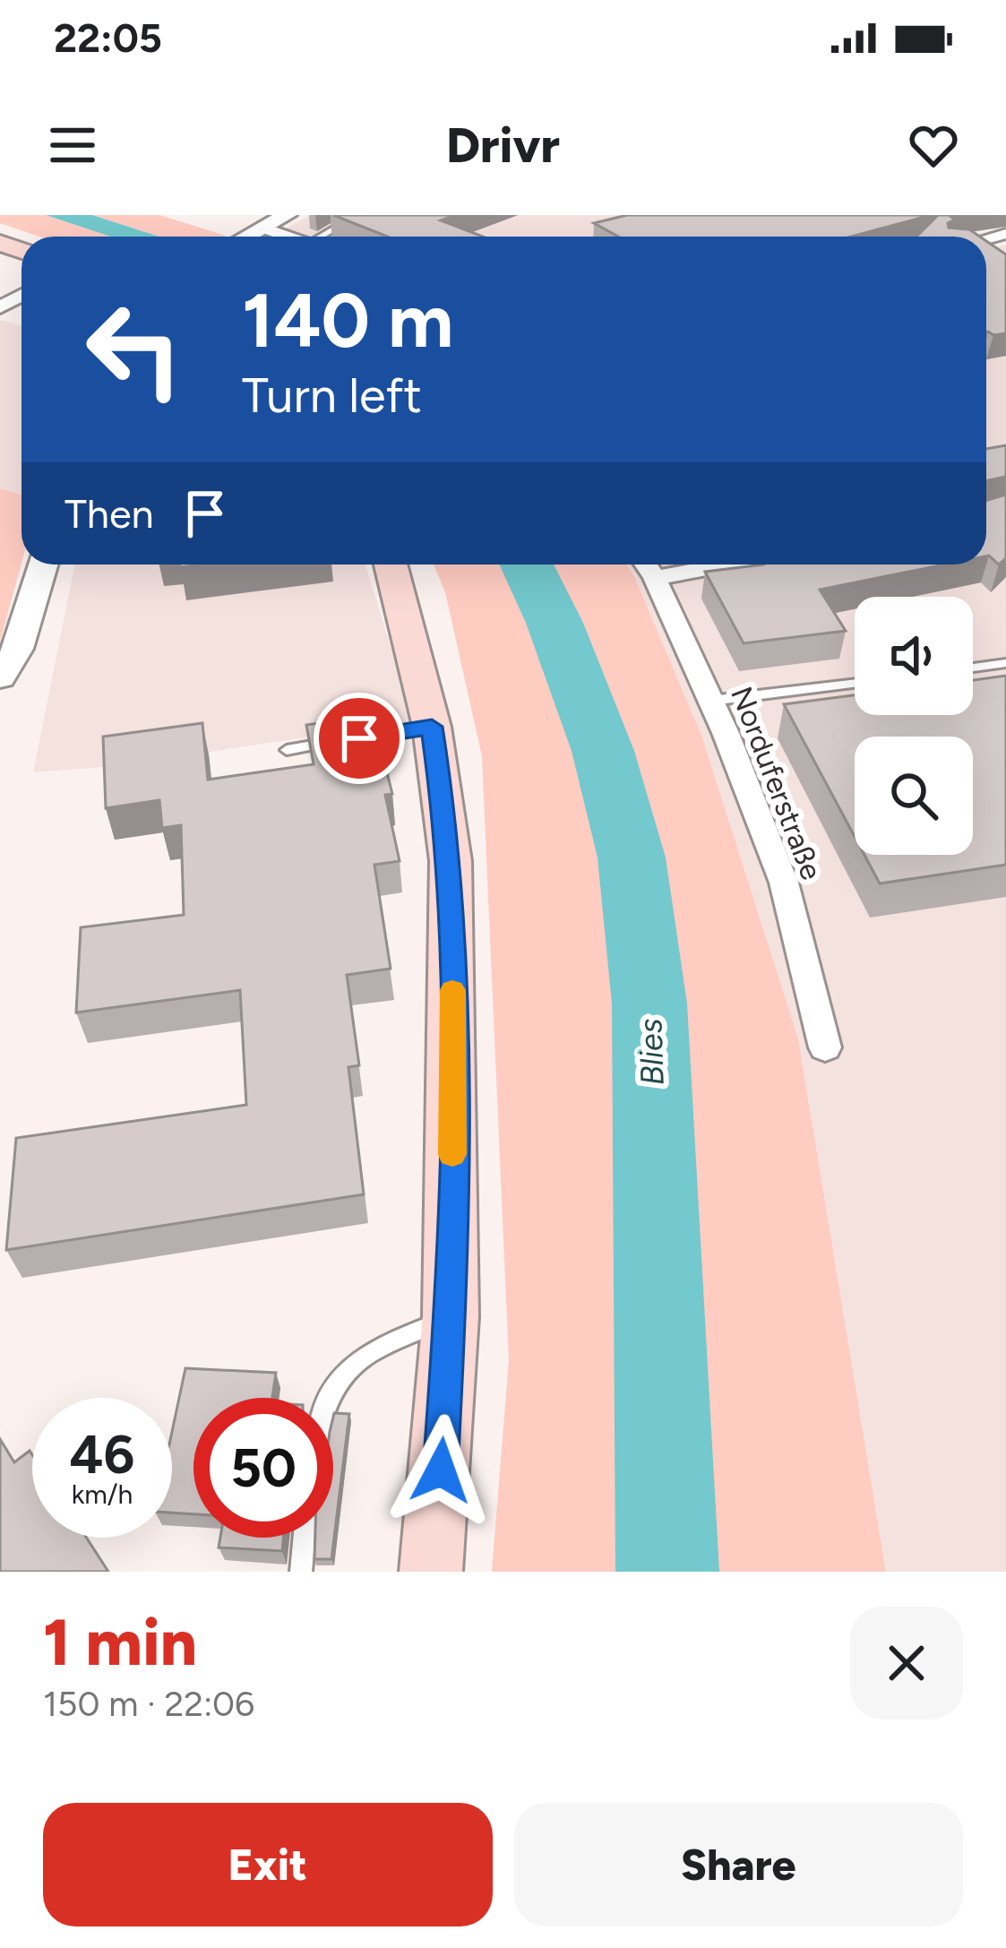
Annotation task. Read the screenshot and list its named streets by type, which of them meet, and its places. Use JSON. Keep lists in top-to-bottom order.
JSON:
{
  "streets": {
    "street": ["Norduferstraße"]
  },
  "water": ["Blies"],
  "page": {
    "status": "22:05",
    "header": "Drivr",
    "turn": ["140 m", "Turn left"],
    "then": "Then",
    "speed": "46 km/h",
    "limit": "50",
    "heading": ["1 min", "150 m · 22:06"],
    "buttons": ["Exit", "Share"]
  }
}
